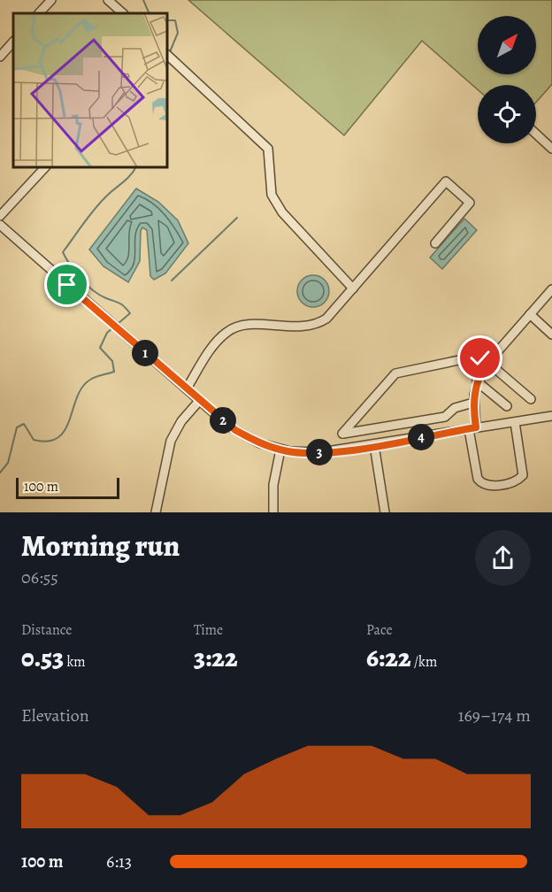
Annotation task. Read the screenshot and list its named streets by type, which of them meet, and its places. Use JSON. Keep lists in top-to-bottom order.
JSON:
{
  "scale_bar": "100 m",
  "north": "top right",
  "page": {
    "pins": [
      "1",
      "2",
      "4",
      "3"
    ],
    "scale": "100 m",
    "heading": ["Morning run", "06:55"],
    "stats": [
      ["Distance", "0.53 km"],
      ["Time", "3:22"],
      ["Pace", "6:22 /km"]
    ],
    "chart": ["Elevation", "169–174 m"],
    "list": [
      {
        "name": "100 m",
        "note": "6:13"
      }
    ]
  }
}
